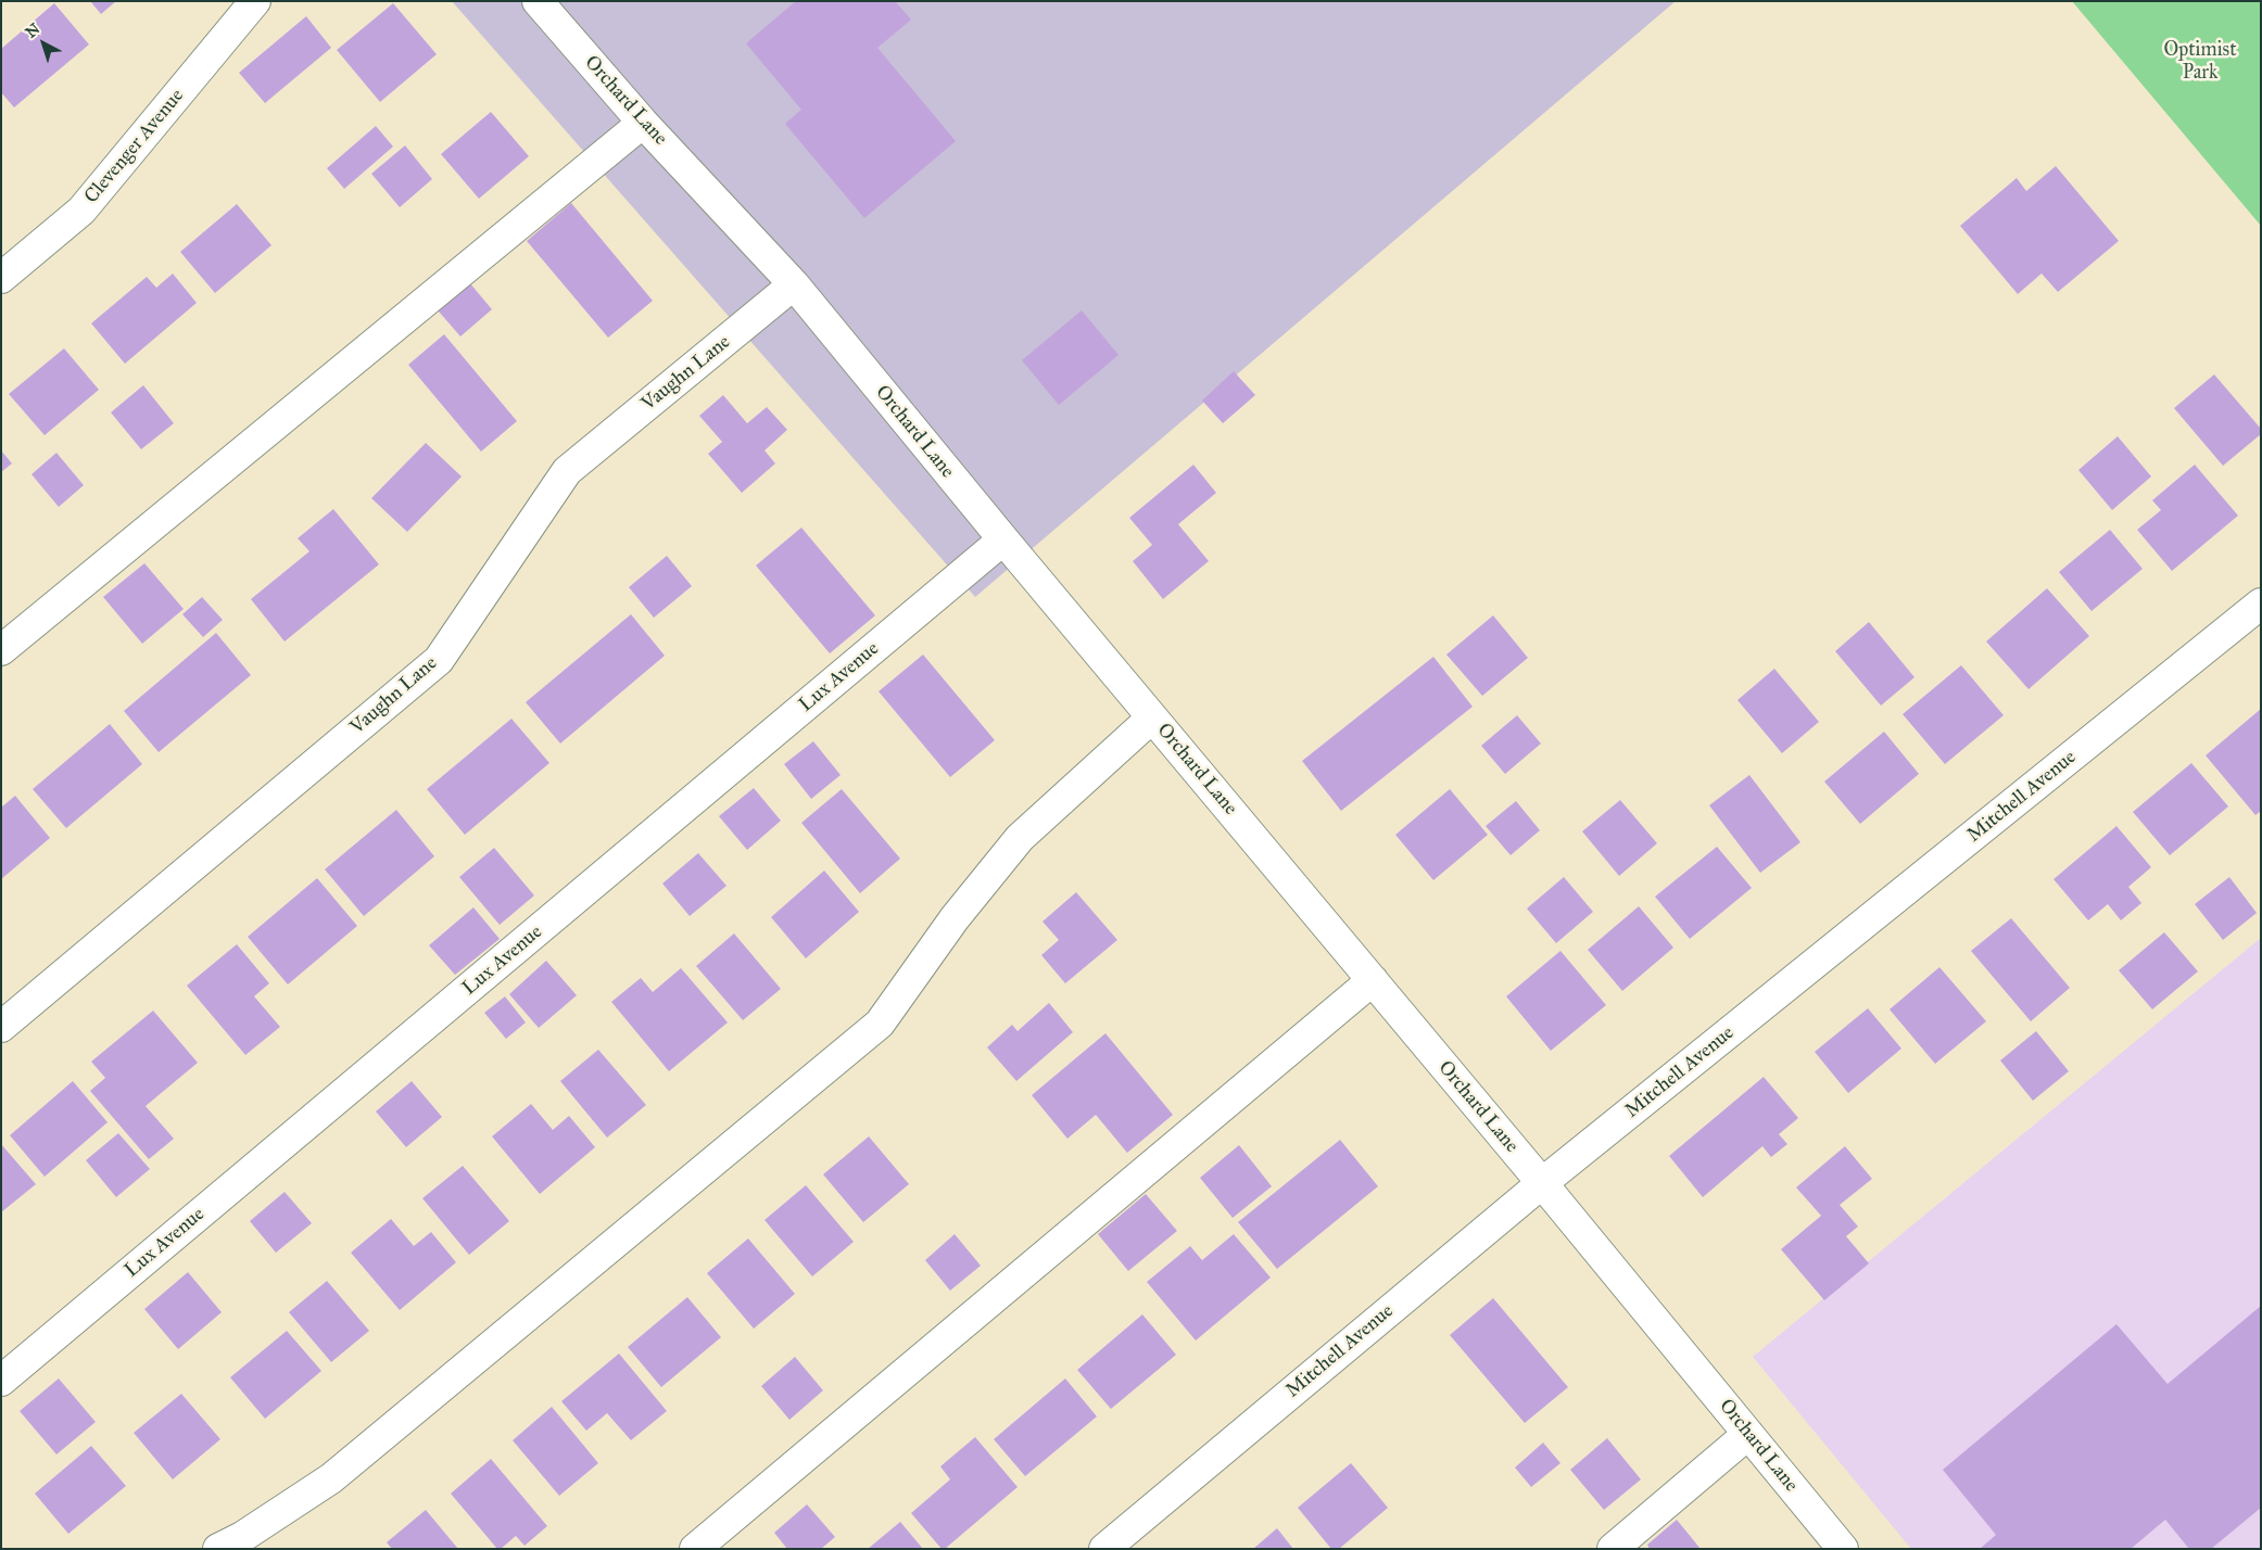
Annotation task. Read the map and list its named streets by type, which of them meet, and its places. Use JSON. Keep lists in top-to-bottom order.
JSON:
{
  "streets": {
    "street": [
      "Orchard Lane",
      "Clevenger Avenue",
      "Vaughn Lane",
      "Lux Avenue",
      "Mitchell Avenue"
    ]
  },
  "crossings": [
    ["Orchard Lane", "Vaughn Lane"],
    ["Orchard Lane", "Lux Avenue"],
    ["Orchard Lane", "Mitchell Avenue"]
  ],
  "parks": ["Optimist Park"],
  "north": "top left"
}
